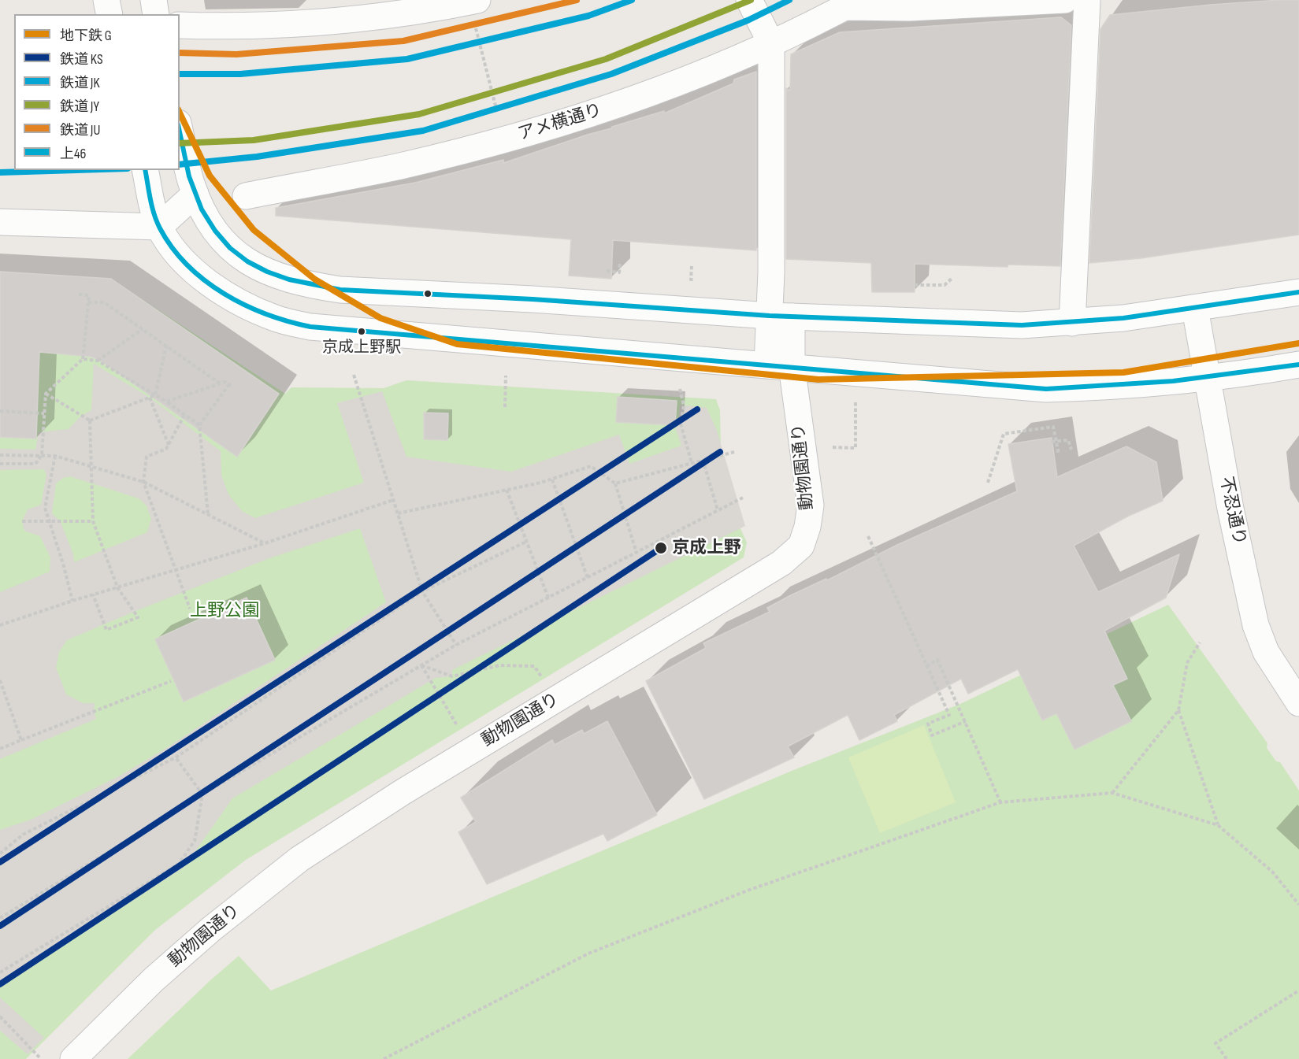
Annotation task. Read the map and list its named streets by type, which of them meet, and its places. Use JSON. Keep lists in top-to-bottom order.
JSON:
{
  "streets": {
    "street": ["アメ横通り", "動物園通り", "不忍通り"]
  },
  "crossings": [
    ["アメ横通り", "動物園通り"]
  ],
  "parks": ["上野公園"],
  "places": ["京成上野駅", "京成上野"],
  "lines": [
    "rail line JK",
    "rail line JY",
    "rail line JU",
    "metro line G",
    "transit line 上46",
    "rail line KS"
  ],
  "legend": [
    "地下鉄 G",
    "鉄道 KS",
    "鉄道 JK",
    "鉄道 JY",
    "鉄道 JU",
    "上46"
  ]
}
